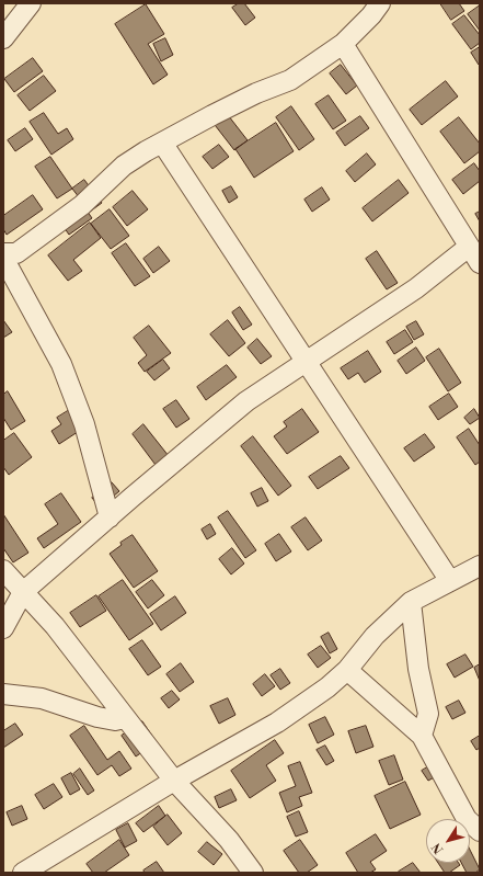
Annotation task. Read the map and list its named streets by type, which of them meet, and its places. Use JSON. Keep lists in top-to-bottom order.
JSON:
{
  "north": "bottom left"
}
